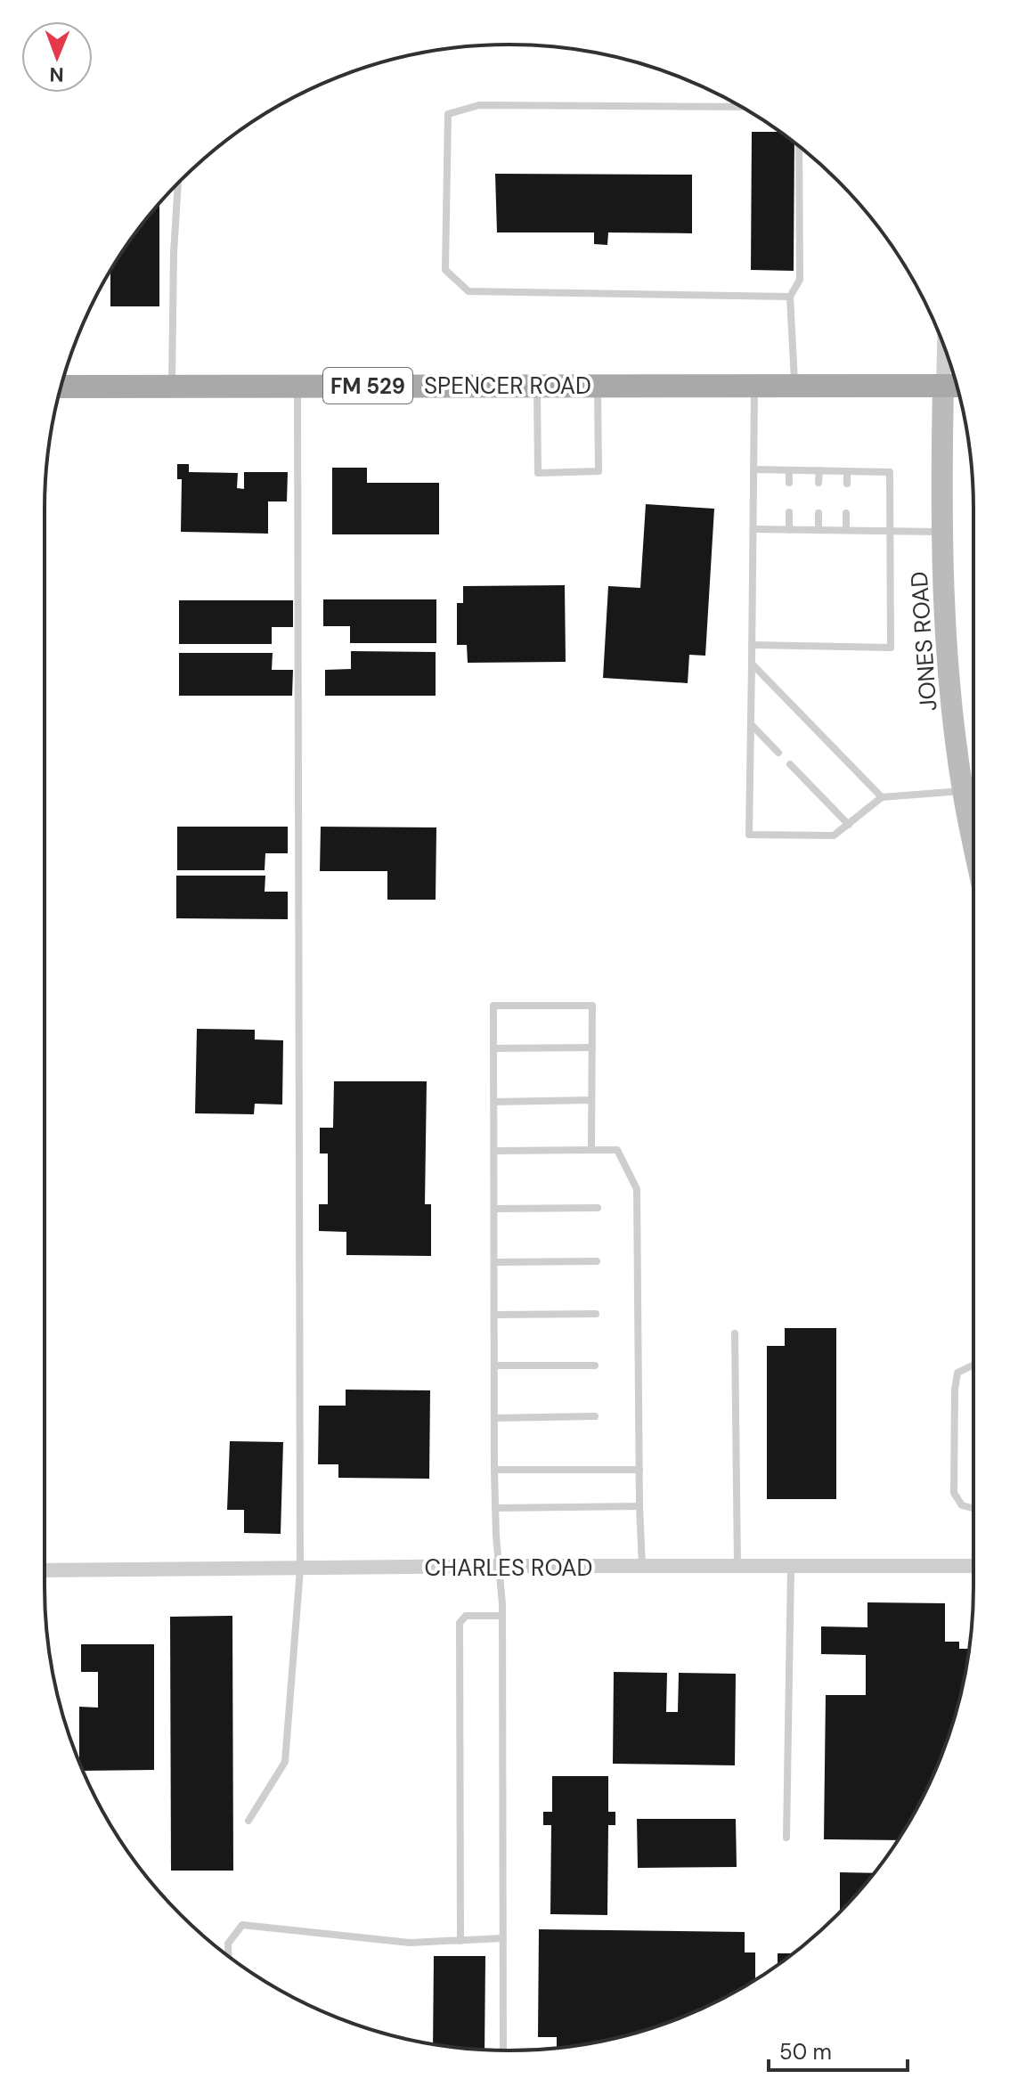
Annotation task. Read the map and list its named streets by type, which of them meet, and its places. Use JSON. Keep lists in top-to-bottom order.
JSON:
{
  "streets": {
    "main road": ["FM 529", "SPENCER ROAD", "JONES ROAD"],
    "street": ["CHARLES ROAD"]
  },
  "crossings": [
    ["SPENCER ROAD", "JONES ROAD"]
  ],
  "scale_bar": "50 m",
  "north": "bottom"
}
